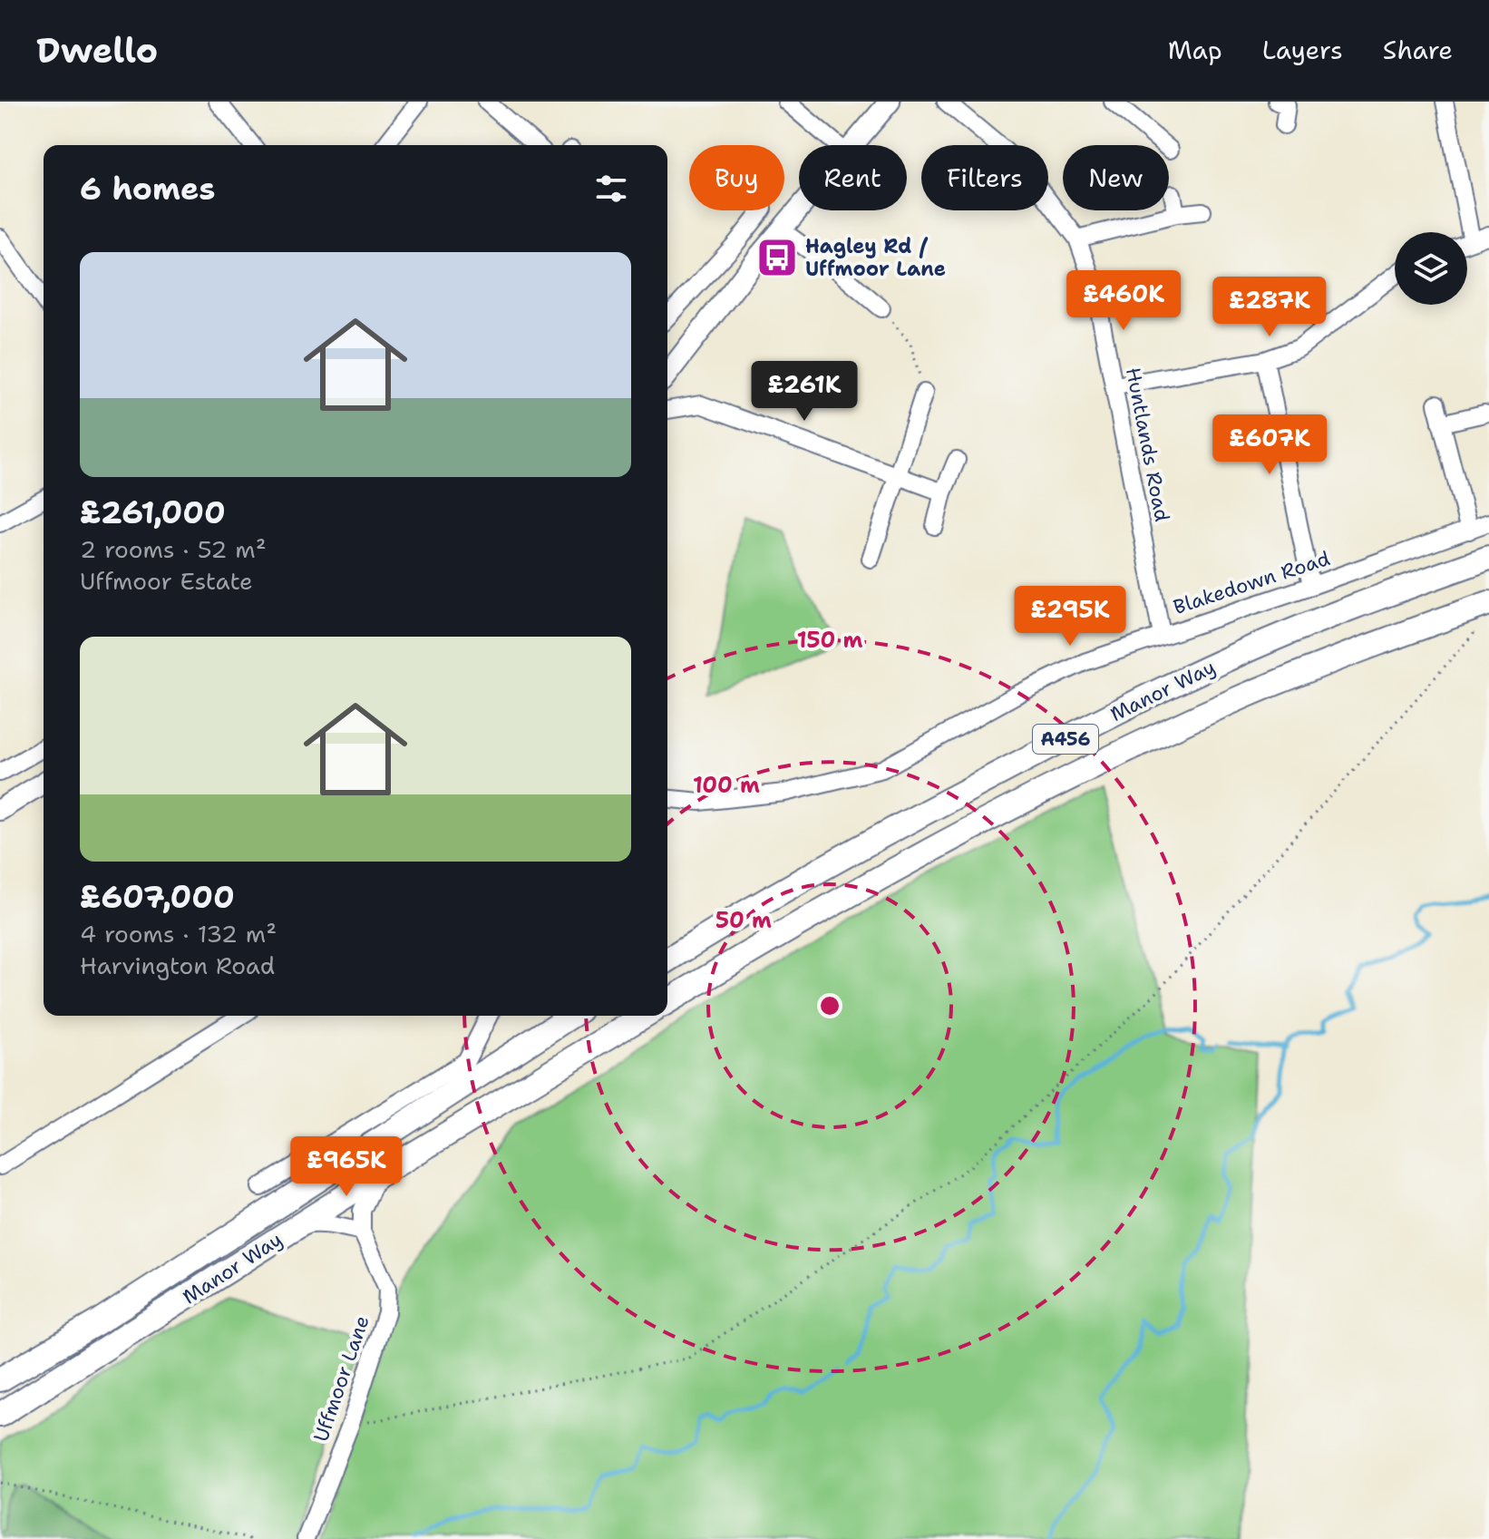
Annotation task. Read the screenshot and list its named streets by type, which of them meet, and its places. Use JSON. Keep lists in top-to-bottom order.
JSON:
{
  "streets": {
    "highway": ["Manor Way", "A456"],
    "street": ["Huntlands Road", "Blakedown Road", "Uffmoor Lane"]
  },
  "crossings": [
    ["Huntlands Road", "Blakedown Road"]
  ],
  "places": {
    "bus stop": ["Hagley Rd / Uffmoor Lane"]
  },
  "page": {
    "header": "Dwello",
    "nav": ["Map", "Layers", "Share"],
    "chip": [
      "Buy",
      "Rent",
      "Filters",
      "New"
    ],
    "heading": "6 homes",
    "list": [
      {
        "name": "£261,000",
        "note": "2 rooms · 52 m² · Uffmoor Estate"
      },
      {
        "name": "£607,000",
        "note": "4 rooms · 132 m² · Harvington Road"
      }
    ],
    "price": [
      "£460K",
      "£287K",
      "£261K",
      "£607K",
      "£295K",
      "£965K"
    ]
  },
  "rings": ["150 m", "100 m", "50 m"]
}
